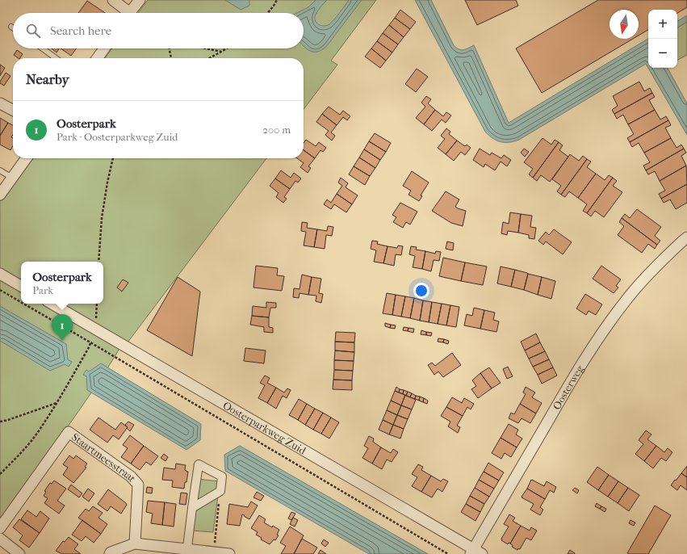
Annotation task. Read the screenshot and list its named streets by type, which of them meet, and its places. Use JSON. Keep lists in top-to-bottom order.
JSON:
{
  "streets": {
    "street": ["Oosterweg", "Oosterparkweg Zuid", "Staartmeesstraat"]
  },
  "crossings": [
    ["Oosterweg", "Oosterparkweg Zuid"]
  ],
  "north": "bottom",
  "page": {
    "map_buttons": ["+", "−"],
    "search": "Search here",
    "heading": "Nearby",
    "list": [
      {
        "mark": "1",
        "name": "Oosterpark",
        "note": "Park · Oosterparkweg Zuid",
        "value": "200 m"
      }
    ],
    "popup": ["Oosterpark", "Park"],
    "pins": "1"
  }
}
